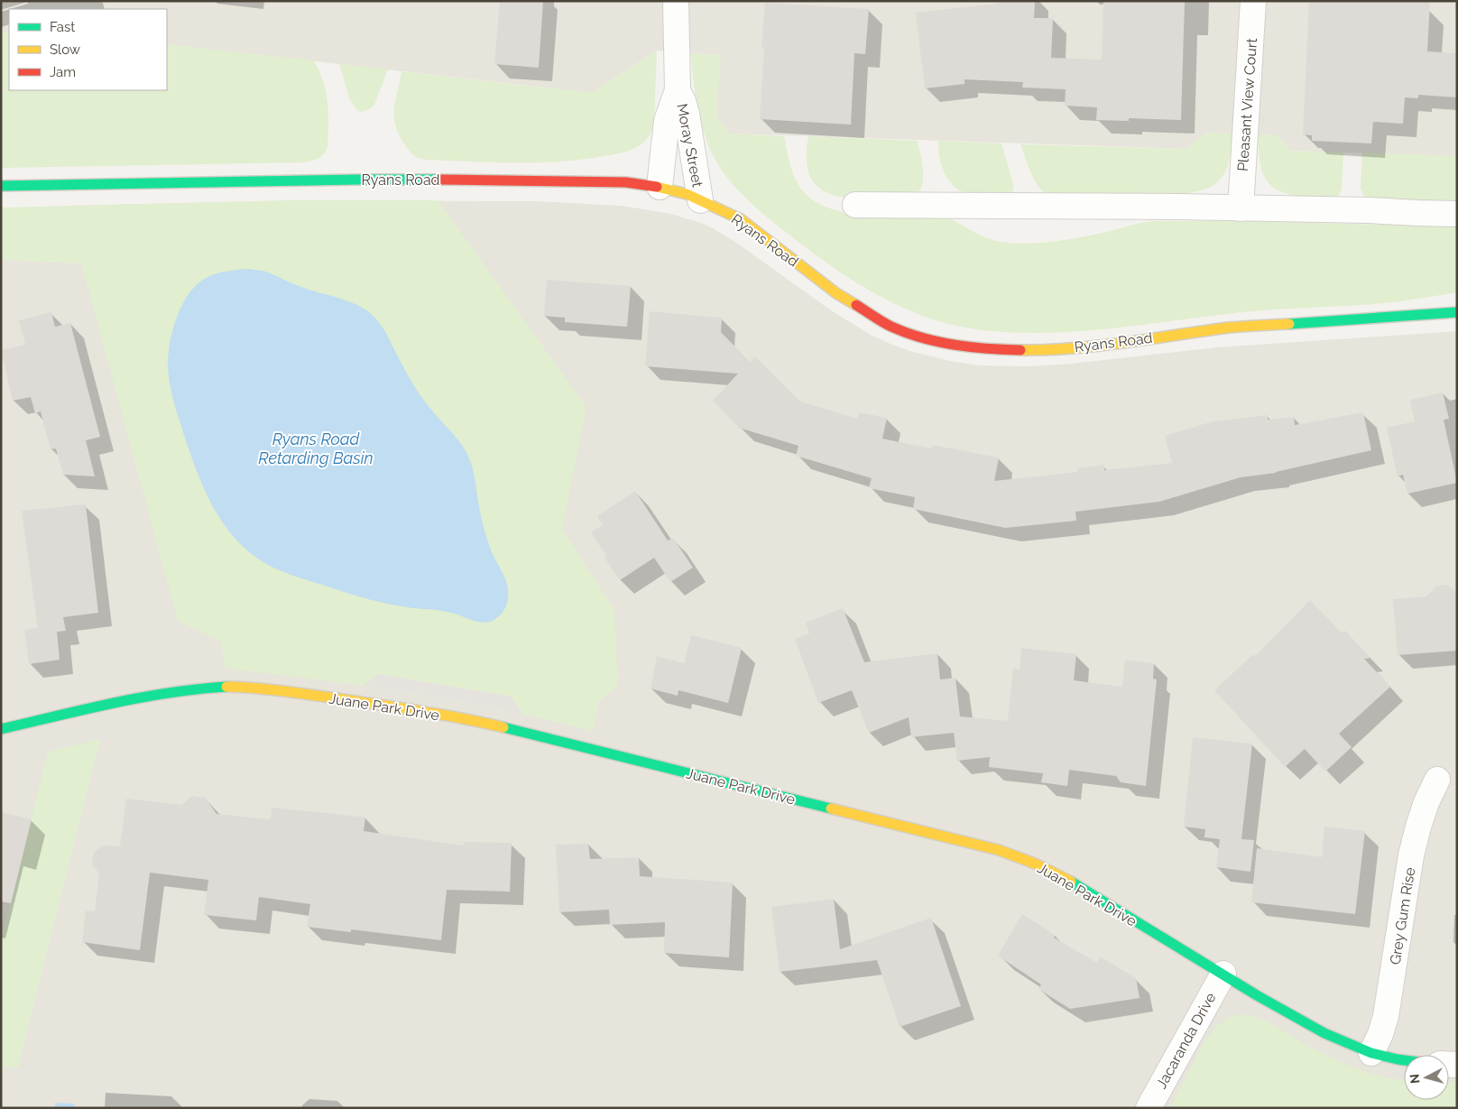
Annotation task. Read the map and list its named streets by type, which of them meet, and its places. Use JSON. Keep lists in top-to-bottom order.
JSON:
{
  "streets": {
    "street": [
      "Pleasant View Court",
      "Moray Street",
      "Ryans Road",
      "Juane Park Drive",
      "Grey Gum Rise",
      "Jacaranda Drive"
    ]
  },
  "crossings": [
    ["Moray Street", "Ryans Road"],
    ["Juane Park Drive", "Grey Gum Rise"],
    ["Juane Park Drive", "Jacaranda Drive"]
  ],
  "water": ["Ryans Road Retarding Basin"],
  "legend": ["Fast", "Slow", "Jam"],
  "north": "left"
}
